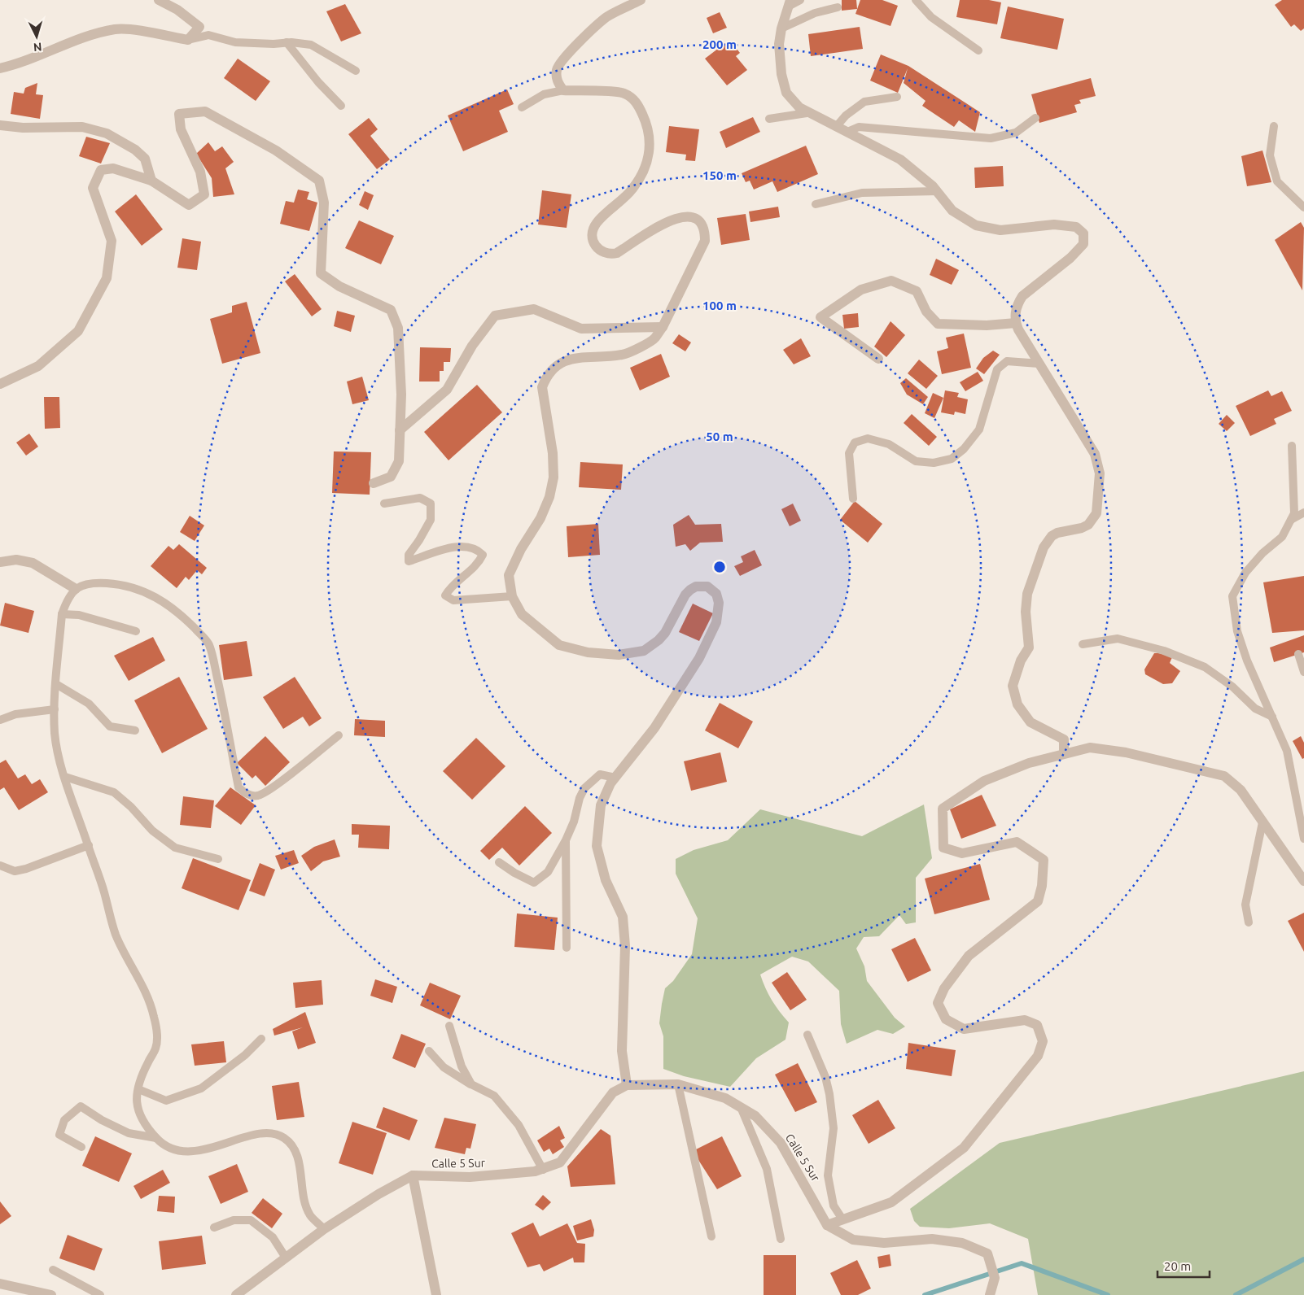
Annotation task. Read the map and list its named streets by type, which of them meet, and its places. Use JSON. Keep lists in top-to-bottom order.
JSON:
{
  "streets": {
    "street": ["Calle 5 Sur"]
  },
  "scale_bar": "20 m",
  "north": "bottom",
  "rings": [
    "200 m",
    "150 m",
    "100 m",
    "50 m"
  ]
}
